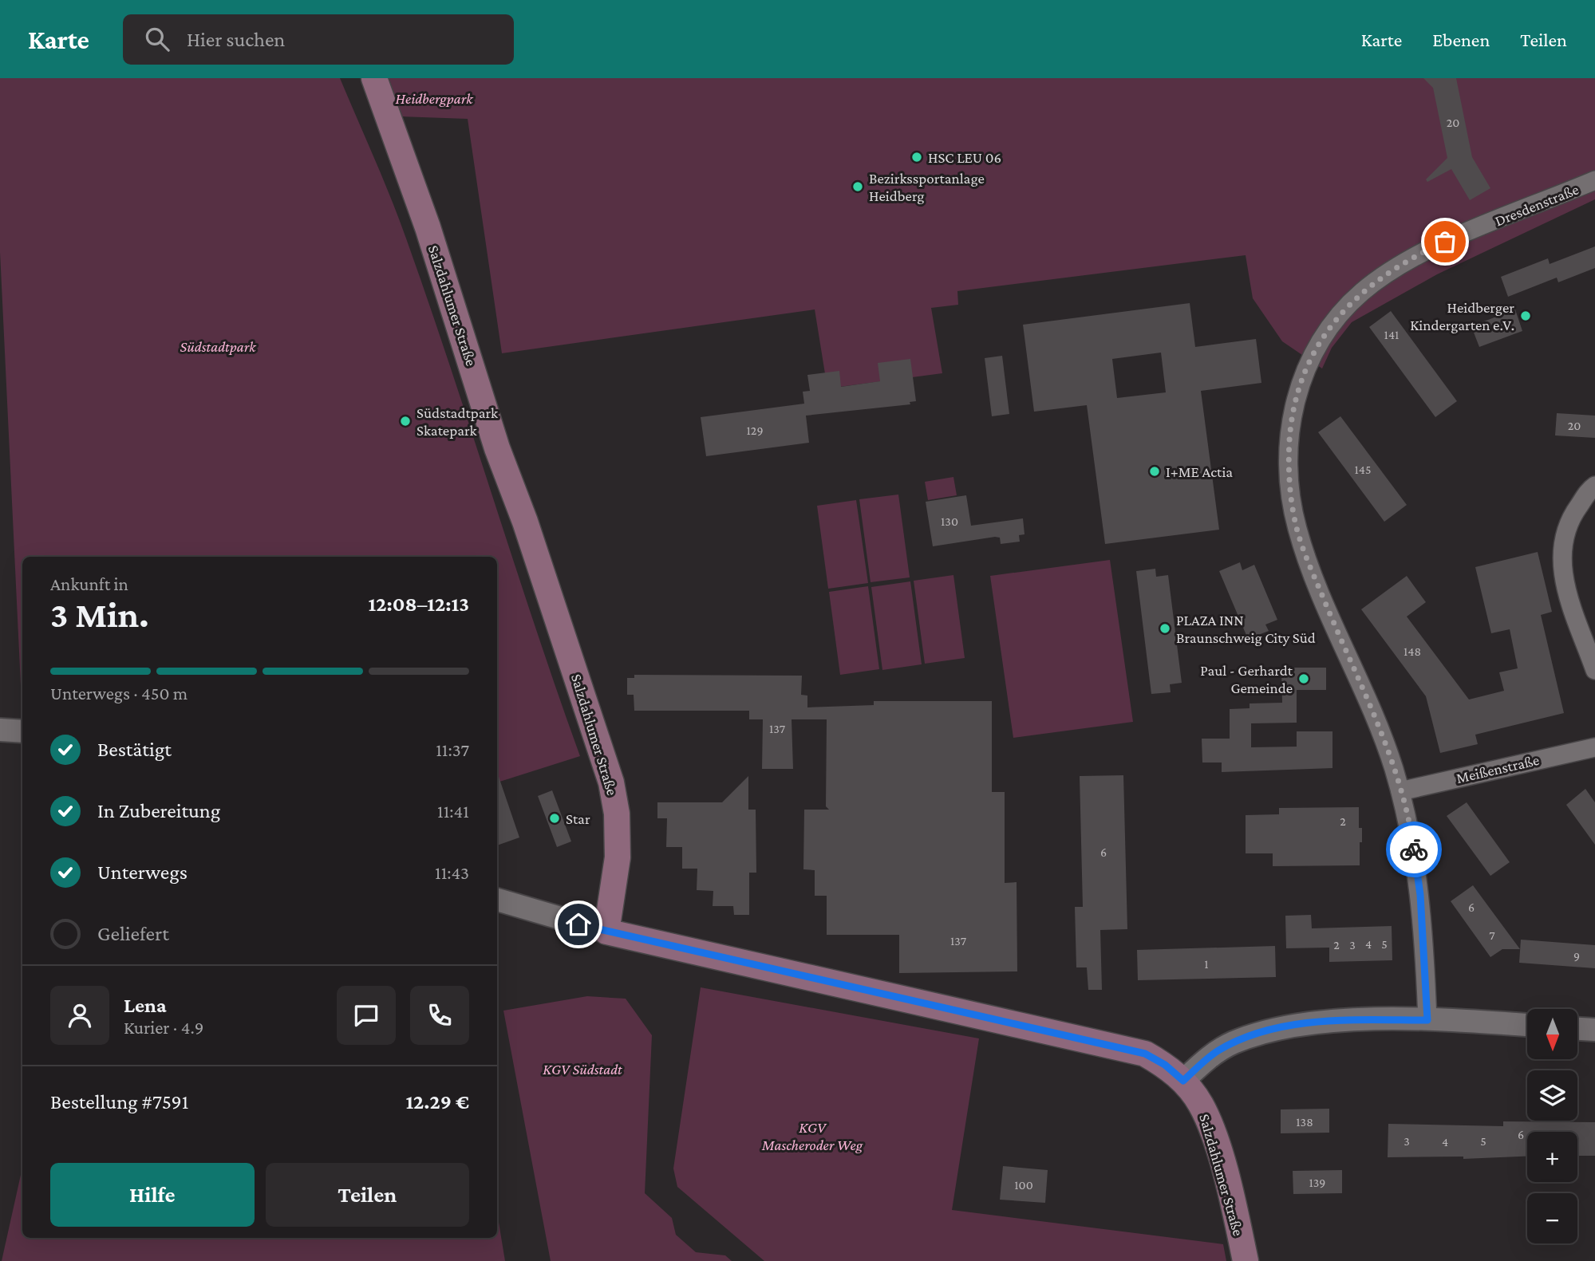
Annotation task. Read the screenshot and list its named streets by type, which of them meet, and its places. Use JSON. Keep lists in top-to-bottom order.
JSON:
{
  "streets": {
    "main road": ["Salzdahlumer Straße"],
    "street": ["Dresdenstraße", "Meißenstraße"]
  },
  "crossings": [
    ["Dresdenstraße", "Meißenstraße"]
  ],
  "parks": [
    "Heidbergpark",
    "Südstadtpark",
    "KGV Südstadt",
    "KGV Mascheroder Weg"
  ],
  "places": [
    "HSC LEU 06",
    "Bezirkssportanlage Heidberg",
    "Heidberger Kindergarten e.V.",
    "Südstadtpark Skatepark",
    "I+ME Actia",
    "PLAZA INN Braunschweig City Süd",
    "Paul - Gerhardt Gemeinde",
    "Star"
  ],
  "house_numbers": [
    "20",
    "141",
    "20",
    "129",
    "145",
    "130",
    "148",
    "137",
    "2",
    "6",
    "6",
    "7",
    "137",
    "4",
    "5",
    "2",
    "3",
    "9",
    "1",
    "138",
    "6",
    "3",
    "5",
    "4",
    "139",
    "100"
  ],
  "north": "bottom",
  "page": {
    "header": "Karte",
    "search": "Hier suchen",
    "nav": ["Karte", "Ebenen", "Teilen"],
    "heading": ["3 Min.", "Ankunft in", "12:08–12:13"],
    "panel": [
      "Lena",
      "Kurier · 4.9",
      "Bestellung #7591",
      "12.29 €"
    ],
    "bar": "Unterwegs · 450 m",
    "list": [
      ["Bestätigt", "11:37"],
      ["In Zubereitung", "11:41"],
      ["Unterwegs", "11:43"],
      "Geliefert"
    ],
    "map_buttons": ["+", "−"],
    "buttons": ["Hilfe", "Teilen"]
  }
}
